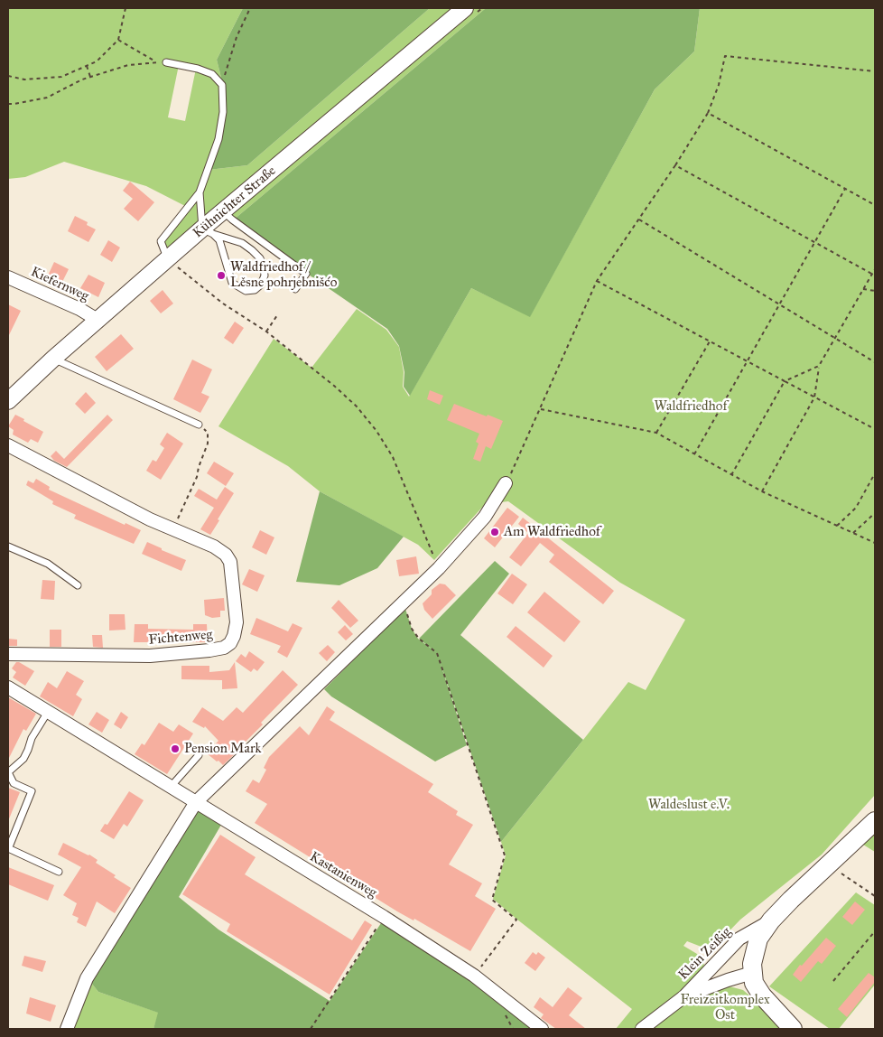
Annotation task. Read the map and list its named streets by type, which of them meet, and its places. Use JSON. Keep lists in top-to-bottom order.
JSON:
{
  "streets": {
    "street": [
      "Kühnichter Straße",
      "Kiefernweg",
      "Fichtenweg",
      "Kastanienweg",
      "Klein Zeißig"
    ]
  },
  "crossings": [
    ["Kühnichter Straße", "Kiefernweg"]
  ],
  "parks": ["Waldfriedhof", "Waldeslust e.V.", "Freizeitkomplex Ost"],
  "places": ["Waldfriedhof / Lěsne pohrjebnišćo", "Am Waldfriedhof", "Pension Mark"]
}
